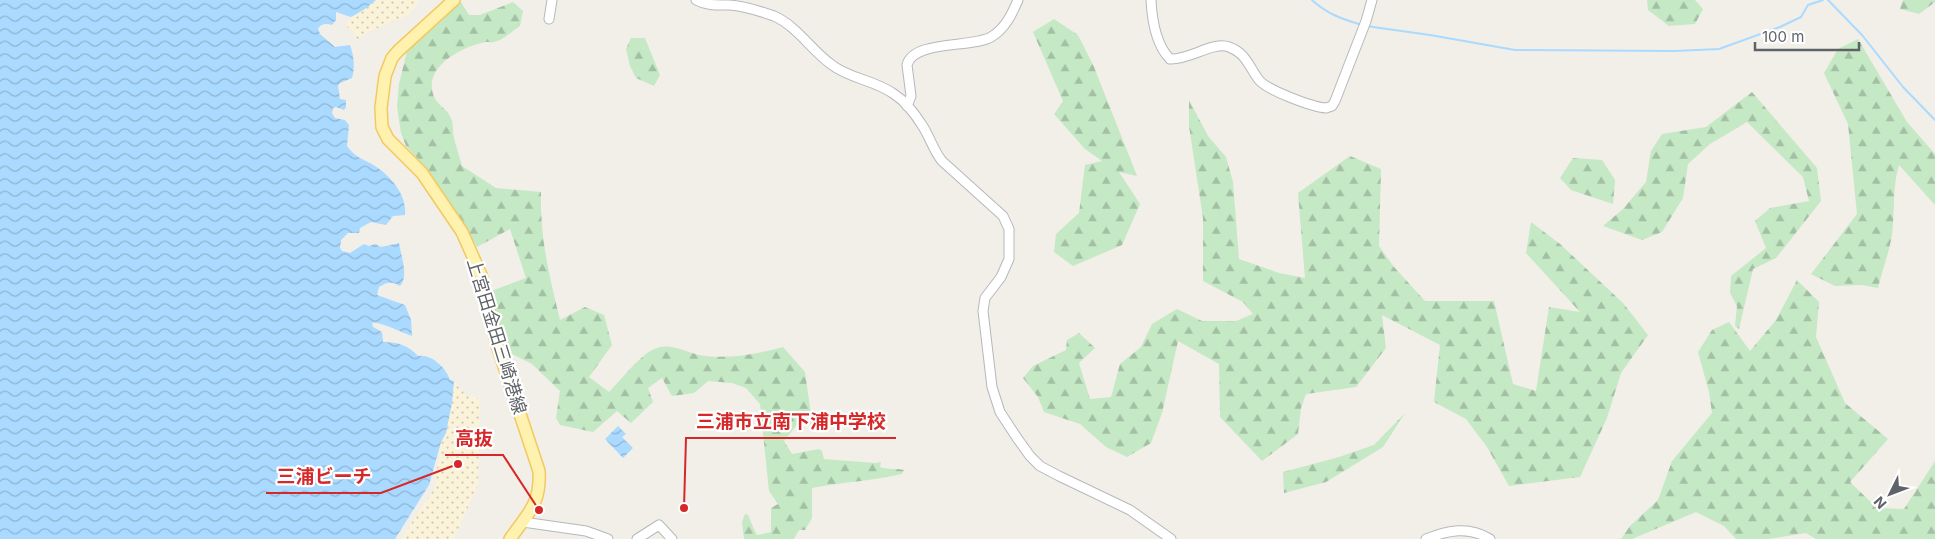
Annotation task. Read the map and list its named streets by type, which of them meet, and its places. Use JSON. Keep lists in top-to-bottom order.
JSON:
{
  "streets": {
    "main road": ["上宮田金田三崎港線"]
  },
  "places": ["三浦ビーチ", "三浦市立南下浦中学校", "高抜"],
  "scale_bar": "100 m",
  "north": "bottom left"
}
